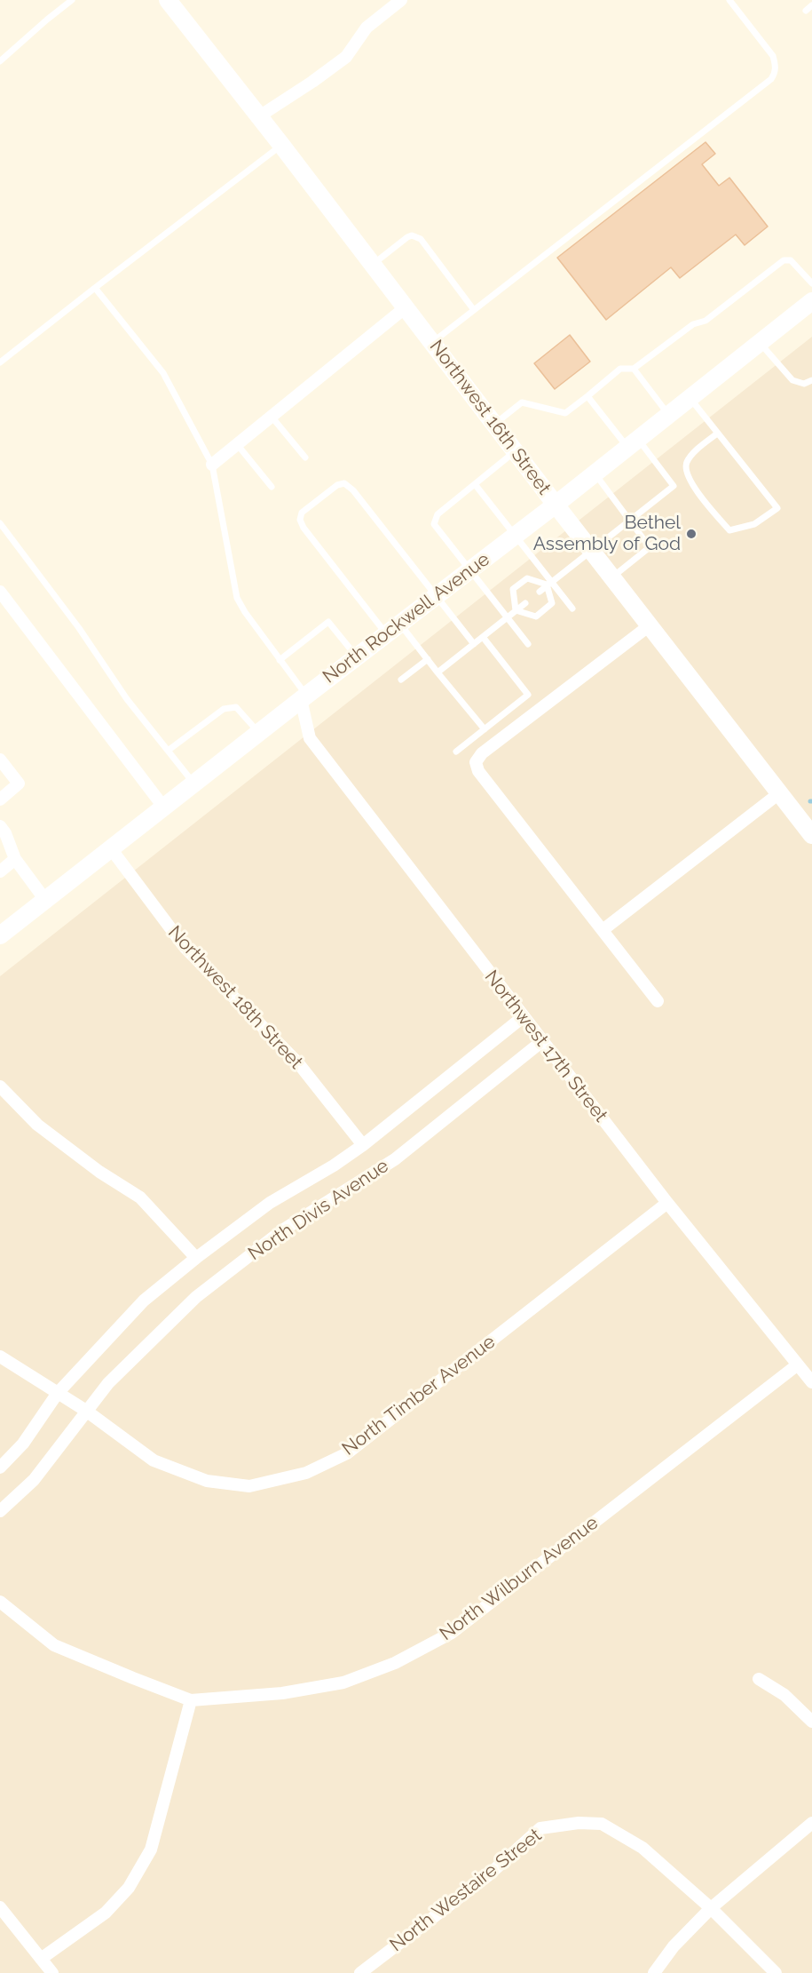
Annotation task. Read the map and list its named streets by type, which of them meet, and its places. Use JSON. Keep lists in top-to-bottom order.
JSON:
{
  "streets": {
    "street": [
      "Northwest 16th Street",
      "North Rockwell Avenue",
      "Northwest 18th Street",
      "Northwest 17th Street",
      "North Divis Avenue",
      "North Timber Avenue",
      "North Wilburn Avenue",
      "North Westaire Street"
    ]
  },
  "crossings": [
    ["Northwest 16th Street", "North Rockwell Avenue"],
    ["North Rockwell Avenue", "Northwest 18th Street"],
    ["North Rockwell Avenue", "Northwest 17th Street"],
    ["Northwest 18th Street", "North Divis Avenue"],
    ["Northwest 17th Street", "North Divis Avenue"],
    ["Northwest 17th Street", "North Timber Avenue"],
    ["Northwest 17th Street", "North Wilburn Avenue"],
    ["North Divis Avenue", "North Timber Avenue"]
  ],
  "places": ["Bethel Assembly of God"]
}
